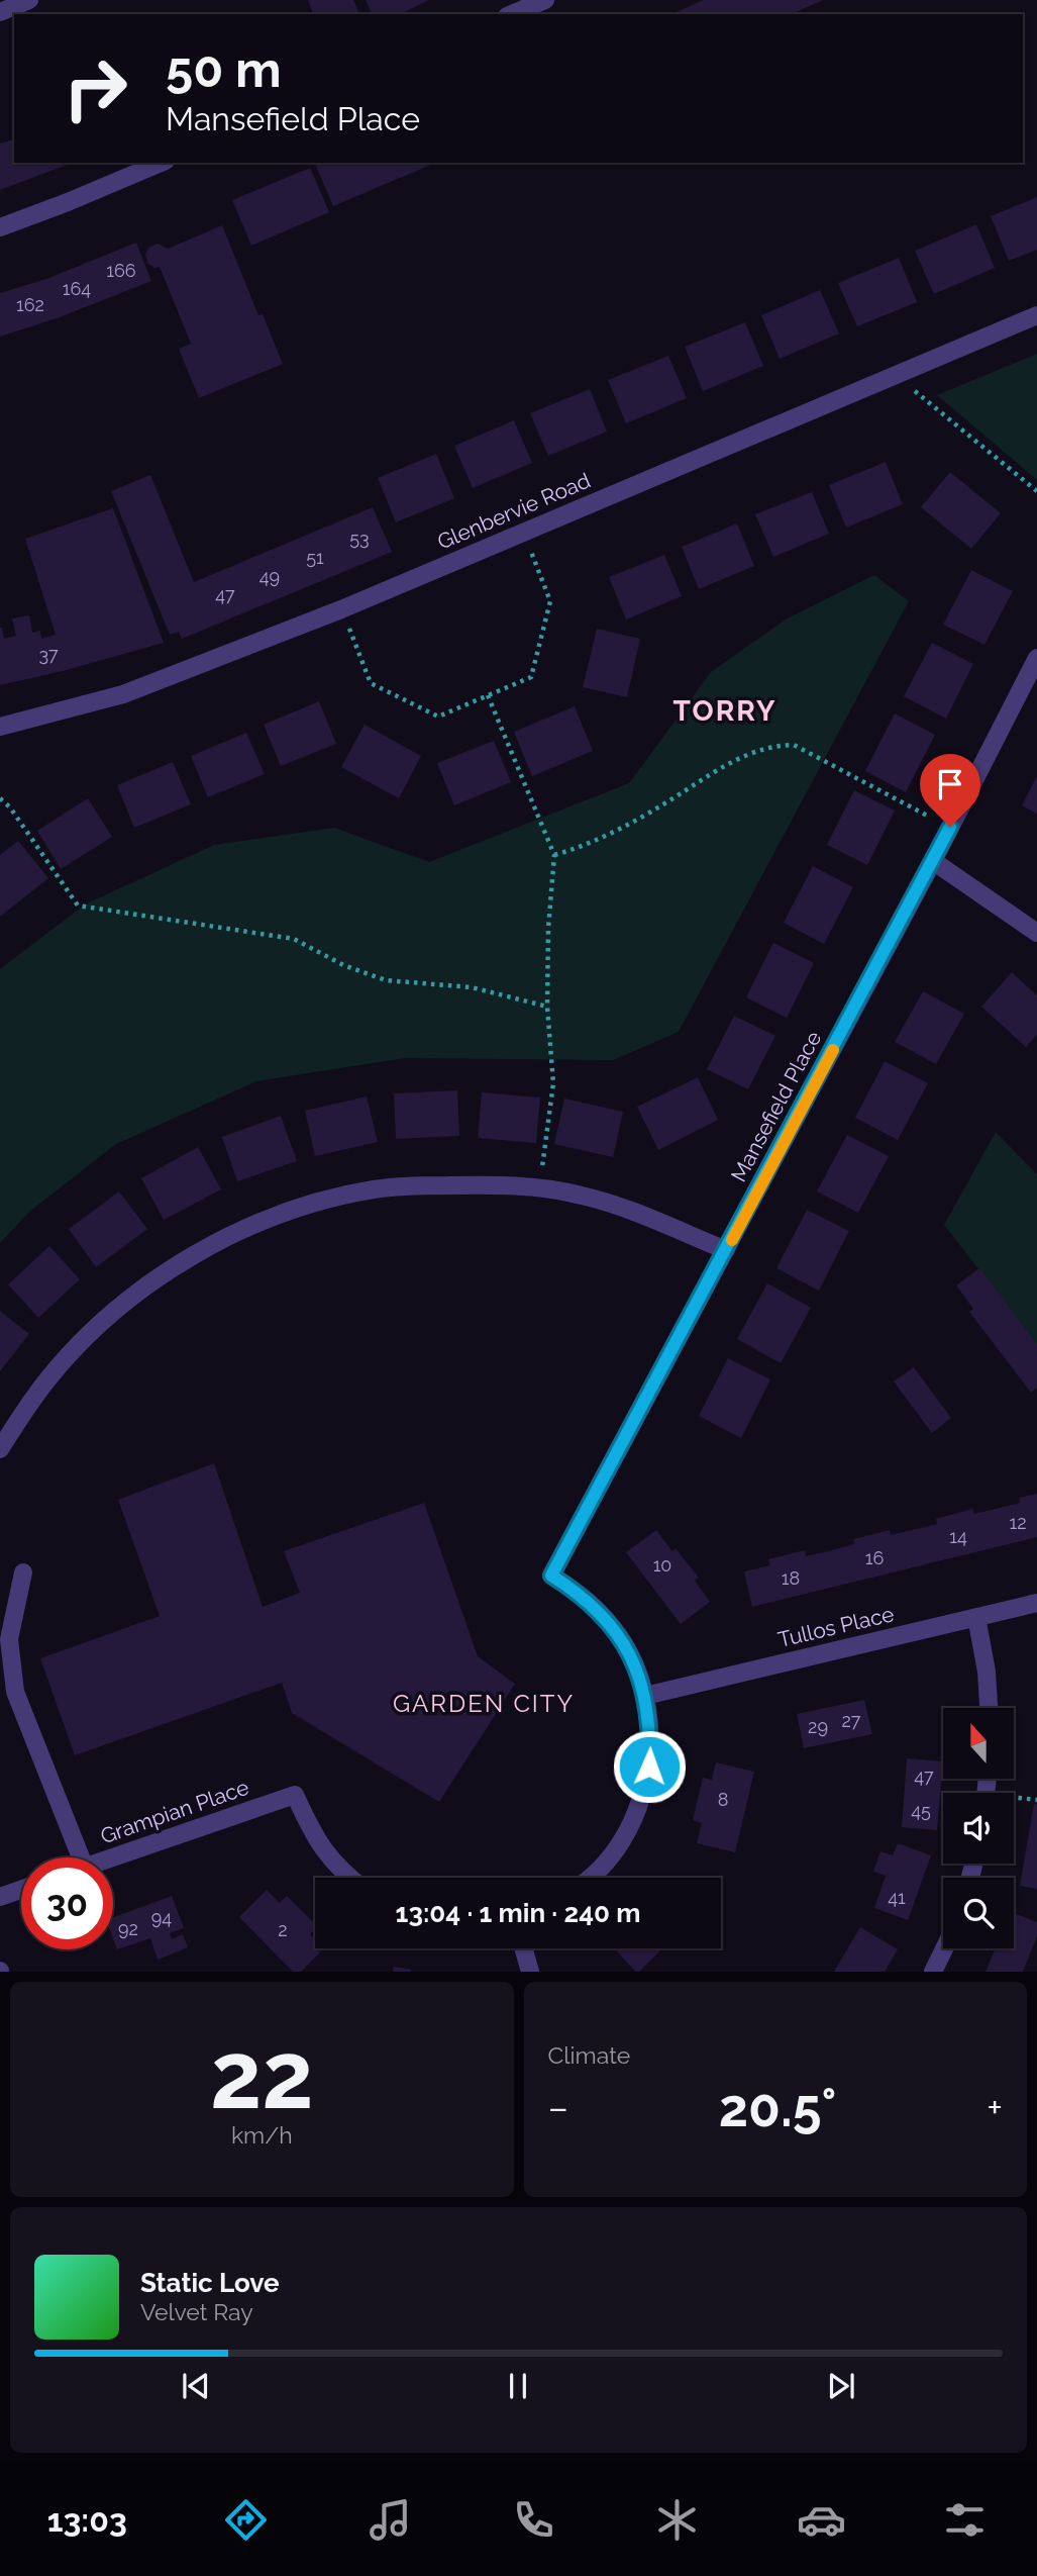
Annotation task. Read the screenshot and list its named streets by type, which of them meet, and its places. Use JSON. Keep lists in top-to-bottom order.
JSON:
{
  "streets": {
    "street": [
      "Glenbervie Road",
      "Mansefield Place",
      "Tullos Place",
      "Grampian Place"
    ]
  },
  "crossings": [
    ["Mansefield Place", "Tullos Place"]
  ],
  "districts": ["TORRY", "GARDEN CITY"],
  "house_numbers": [
    "166",
    "164",
    "162",
    "53",
    "51",
    "49",
    "47",
    "37",
    "12",
    "14",
    "16",
    "10",
    "18",
    "27",
    "29",
    "47",
    "8",
    "45",
    "41",
    "94",
    "92",
    "2"
  ],
  "north": "top",
  "page": {
    "turn": ["50 m", "Mansefield Place"],
    "limit": "30",
    "trip": "13:04 · 1 min · 240 m",
    "tile": [
      ["22", "km/h"],
      "Climate"
    ],
    "heat": ["−", "20.5°", "+"],
    "song": ["Static Love", "Velvet Ray"],
    "tabs": "13:03"
  }
}
